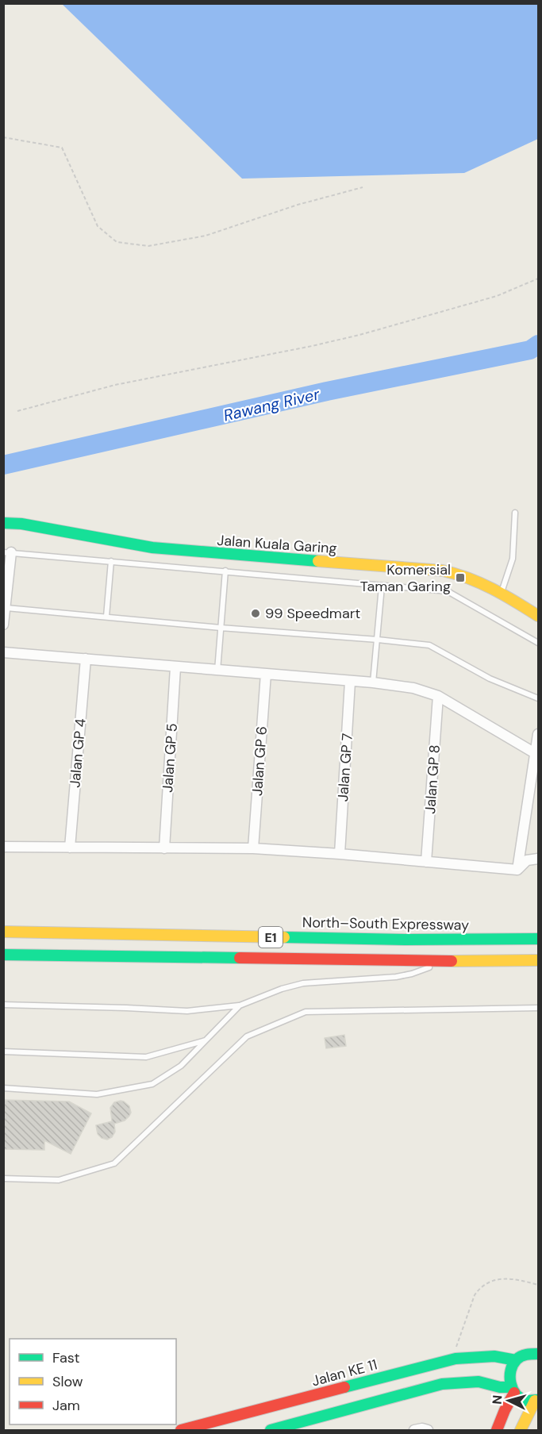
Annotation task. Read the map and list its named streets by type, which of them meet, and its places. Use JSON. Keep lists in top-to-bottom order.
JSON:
{
  "streets": {
    "main road": [
      "Jalan Kuala Garing",
      "North–South Expressway",
      "E1",
      "Jalan KE 11"
    ],
    "street": [
      "Jalan GP 4",
      "Jalan GP 5",
      "Jalan GP 6",
      "Jalan GP 7",
      "Jalan GP 8"
    ]
  },
  "water": ["Rawang River"],
  "places": {
    "transit": ["Komersial Taman Garing"],
    "other": ["99 Speedmart"]
  },
  "legend": ["Fast", "Slow", "Jam"],
  "north": "left"
}
